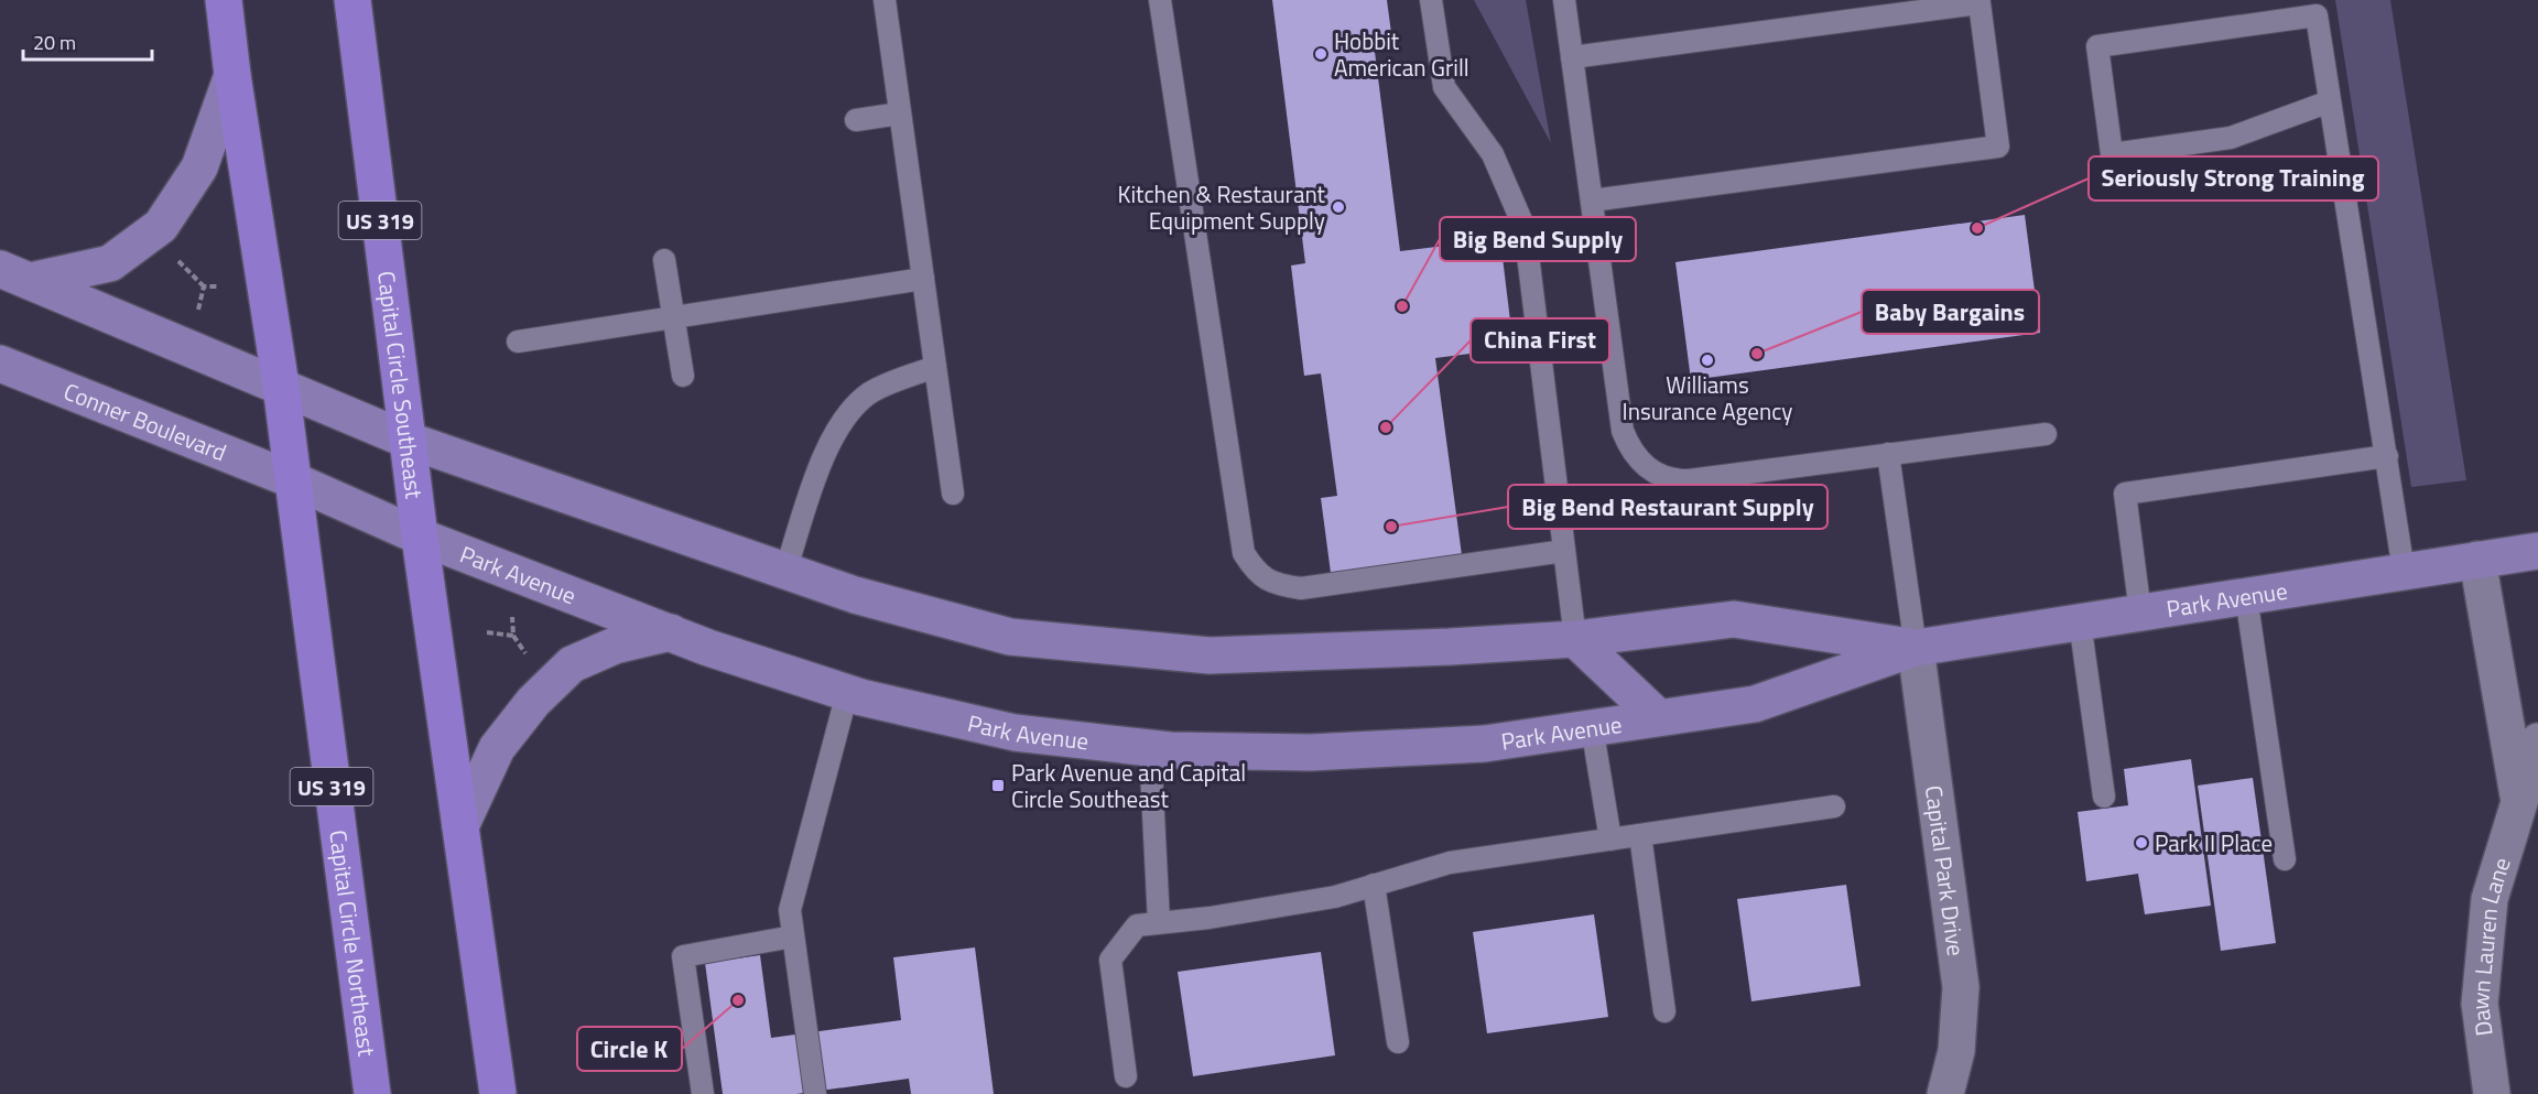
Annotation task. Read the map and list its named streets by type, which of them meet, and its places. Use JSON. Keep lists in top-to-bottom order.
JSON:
{
  "streets": {
    "main road": [
      "US 319",
      "Capital Circle Southeast",
      "Conner Boulevard",
      "Park Avenue",
      "Capital Circle Northeast"
    ],
    "street": ["Capital Park Drive", "Dawn Lauren Lane"]
  },
  "crossings": [
    ["US 319", "Capital Circle Southeast"],
    ["US 319", "Conner Boulevard"],
    ["US 319", "Park Avenue"],
    ["US 319", "Capital Circle Northeast"],
    ["Capital Circle Southeast", "Park Avenue"],
    ["Conner Boulevard", "Park Avenue"],
    ["Conner Boulevard", "Capital Circle Northeast"],
    ["Park Avenue", "Capital Park Drive"],
    ["Park Avenue", "Capital Circle Northeast"],
    ["Park Avenue", "Dawn Lauren Lane"]
  ],
  "places": {
    "other": [
      "Hobbit American Grill",
      "Kitchen & Restaurant Equipment Supply",
      "Seriously Strong Training",
      "Big Bend Supply",
      "Baby Bargains",
      "Williams Insurance Agency",
      "China First",
      "Big Bend Restaurant Supply",
      "Park II Place",
      "Circle K"
    ],
    "transit": ["Park Avenue and Capital Circle Southeast"]
  },
  "scale_bar": "20 m"
}
